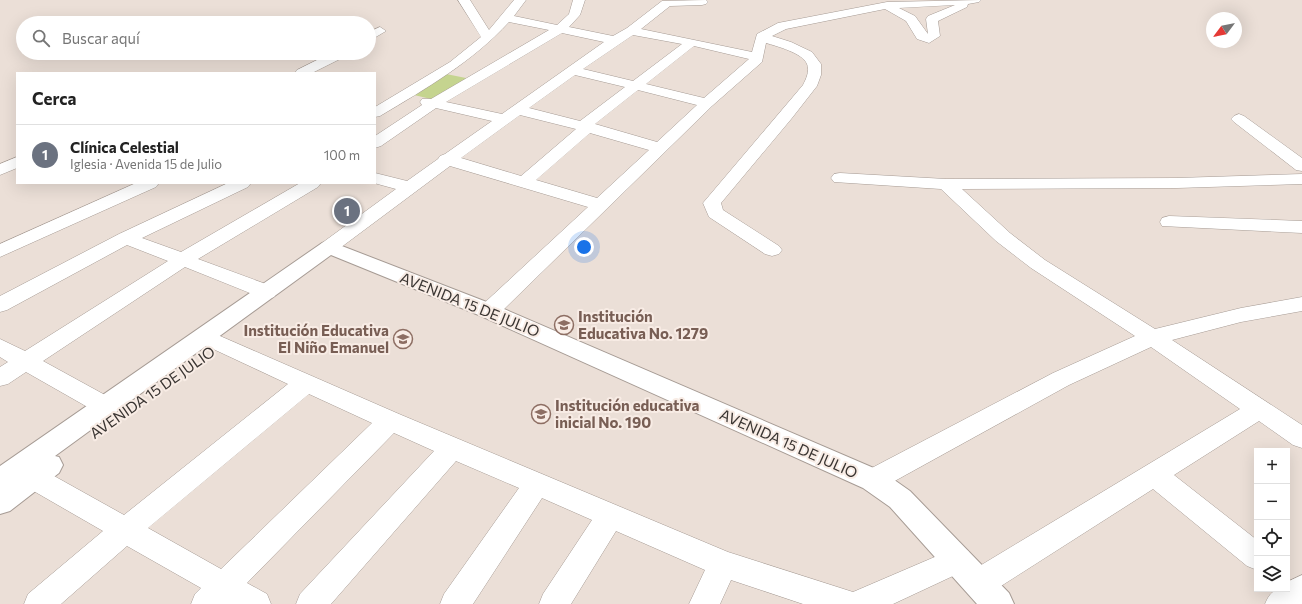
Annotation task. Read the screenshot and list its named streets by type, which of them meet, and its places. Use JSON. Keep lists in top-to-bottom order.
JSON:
{
  "streets": {
    "street": ["AVENIDA 15 DE JULIO"]
  },
  "places": {
    "school or university": ["Institución Educativa No. 1279", "Institución Educativa El Niño Emanuel", "Institución educativa inicial No. 190"]
  },
  "north": "bottom left",
  "page": {
    "search": "Buscar aquí",
    "heading": "Cerca",
    "list": [
      {
        "mark": "1",
        "name": "Clínica Celestial",
        "note": "Iglesia · Avenida 15 de Julio",
        "value": "100 m"
      }
    ],
    "pins": "1",
    "map_buttons": ["+", "−"]
  }
}
